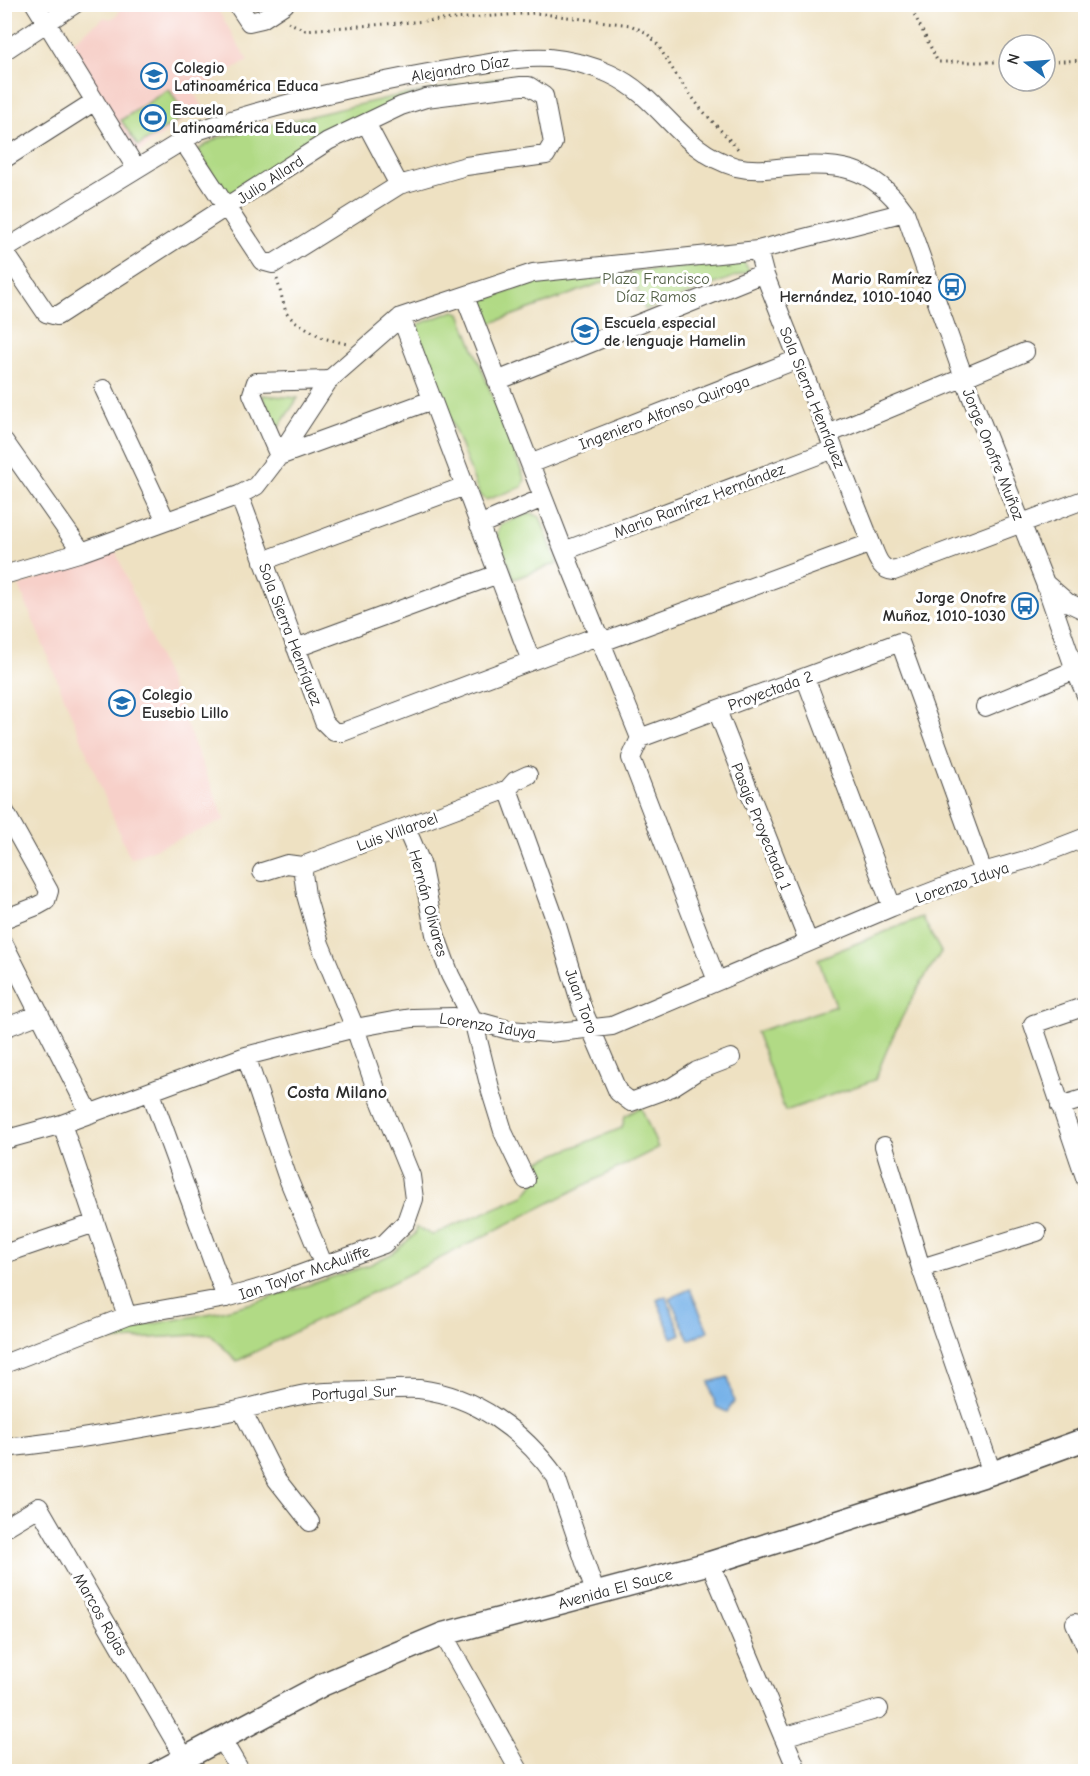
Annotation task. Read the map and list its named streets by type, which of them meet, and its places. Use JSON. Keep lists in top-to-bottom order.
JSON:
{
  "streets": {
    "street": [
      "Alejandro Díaz",
      "Julio Allard",
      "Sola Sierra Henríquez",
      "Ingeniero Alfonso Quiroga",
      "Jorge Onofre Muñoz",
      "Mario Ramírez Hernández",
      "Proyectada 2",
      "Pasaje Proyectada 1",
      "Luis Villaroel",
      "Lorenzo Iduya",
      "Hernán Olivares",
      "Juan Toro",
      "Ian Taylor McAuliffe",
      "Portugal Sur",
      "Avenida El Sauce",
      "Marcos Rojas"
    ]
  },
  "crossings": [
    ["Alejandro Díaz", "Julio Allard"],
    ["Alejandro Díaz", "Jorge Onofre Muñoz"],
    ["Sola Sierra Henríquez", "Ingeniero Alfonso Quiroga"],
    ["Sola Sierra Henríquez", "Jorge Onofre Muñoz"],
    ["Sola Sierra Henríquez", "Mario Ramírez Hernández"],
    ["Jorge Onofre Muñoz", "Mario Ramírez Hernández"],
    ["Proyectada 2", "Pasaje Proyectada 1"],
    ["Proyectada 2", "Lorenzo Iduya"],
    ["Pasaje Proyectada 1", "Lorenzo Iduya"],
    ["Luis Villaroel", "Hernán Olivares"],
    ["Luis Villaroel", "Juan Toro"],
    ["Luis Villaroel", "Ian Taylor McAuliffe"],
    ["Lorenzo Iduya", "Hernán Olivares"],
    ["Lorenzo Iduya", "Juan Toro"],
    ["Lorenzo Iduya", "Ian Taylor McAuliffe"],
    ["Portugal Sur", "Avenida El Sauce"],
    ["Avenida El Sauce", "Marcos Rojas"]
  ],
  "districts": ["Costa Milano"],
  "parks": ["Plaza Francisco Díaz Ramos"],
  "places": {
    "school or university": ["Colegio Latinoamérica Educa", "Escuela especial de lenguaje Hamelin", "Colegio Eusebio Lillo"],
    "sports": ["Escuela Latinoamérica Educa"],
    "bus stop": ["Mario Ramírez Hernández, 1010-1040", "Jorge Onofre Muñoz, 1010-1030"]
  },
  "north": "left"
}
